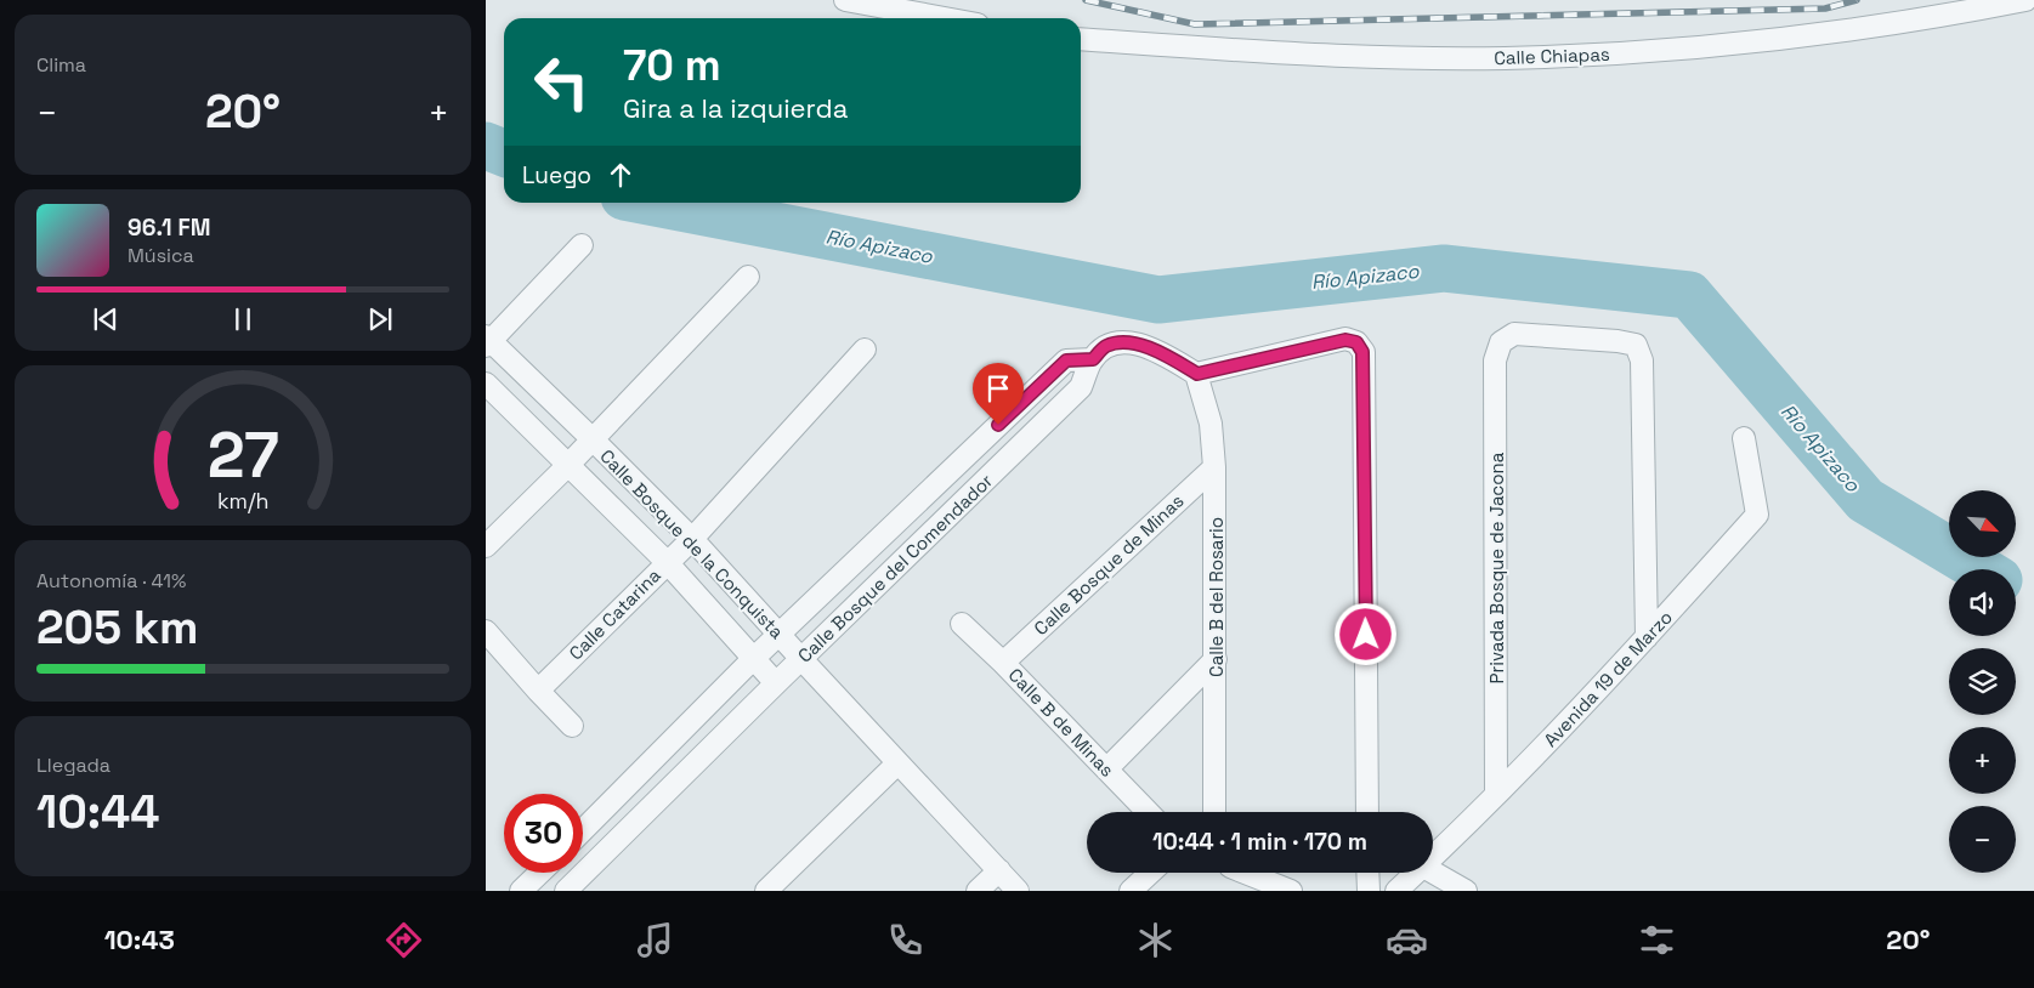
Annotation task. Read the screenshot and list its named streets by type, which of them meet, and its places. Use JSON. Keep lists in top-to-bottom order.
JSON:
{
  "streets": {
    "street": [
      "Calle Chiapas",
      "Calle Bosque de la Conquista",
      "Calle Bosque de Minas",
      "Calle Bosque del Comendador",
      "Privada Bosque de Jacona",
      "Calle B del Rosario",
      "Calle Catarina",
      "Avenida 19 de Marzo",
      "Calle B de Minas"
    ]
  },
  "crossings": [
    ["Calle Bosque de la Conquista", "Calle Bosque del Comendador"],
    ["Calle Bosque de la Conquista", "Calle Catarina"],
    ["Calle Bosque de Minas", "Calle B del Rosario"],
    ["Calle Bosque de Minas", "Calle B de Minas"],
    ["Privada Bosque de Jacona", "Avenida 19 de Marzo"]
  ],
  "water": ["Río Apizaco"],
  "north": "bottom right",
  "page": {
    "tile": [
      "Clima",
      ["Autonomía · 41%", "205 km"],
      ["Llegada", "10:44"]
    ],
    "turn": ["70 m", "Gira a la izquierda"],
    "heat": ["−", "20°", "+"],
    "then": "Luego",
    "song": ["96.1 FM", "Música"],
    "map_buttons": ["+", "−"],
    "limit": "30",
    "trip": "10:44 · 1 min · 170 m",
    "tabs": ["10:43", "20°"],
    "gauge": ["27", "km/h"]
  }
}
